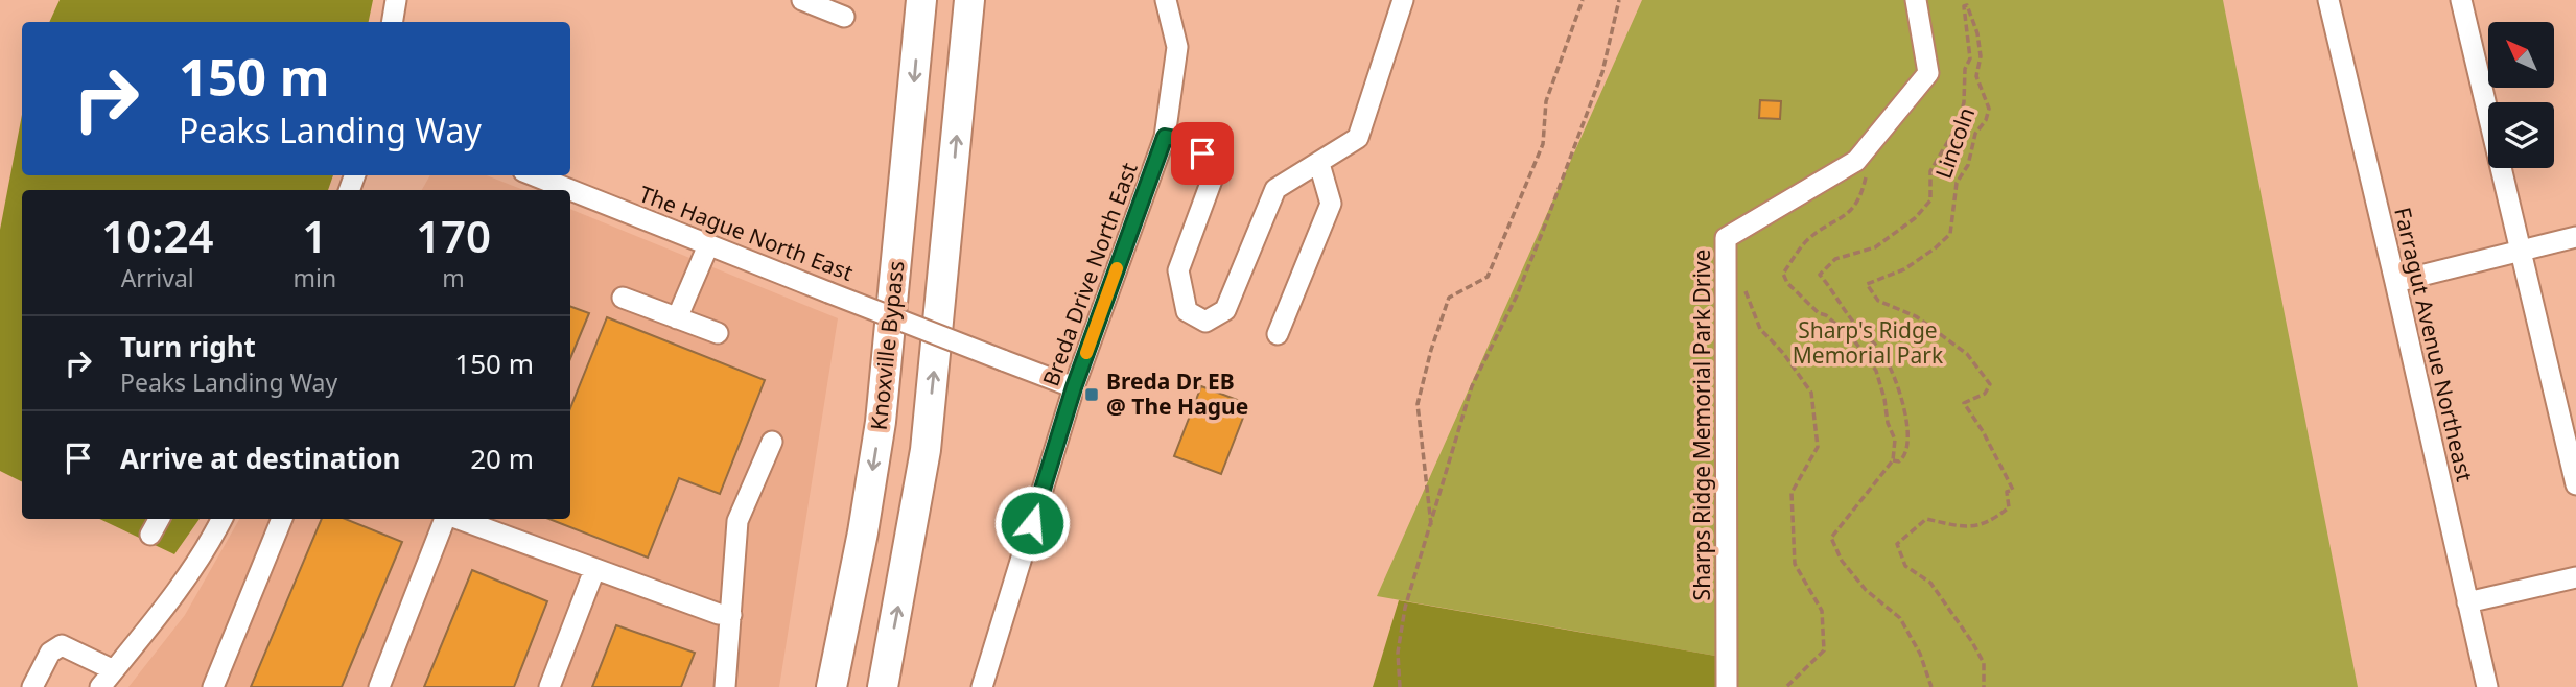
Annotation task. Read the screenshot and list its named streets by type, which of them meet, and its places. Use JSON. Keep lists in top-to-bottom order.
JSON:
{
  "streets": {
    "highway": ["Knoxville Bypass"],
    "street": [
      "The Hague North East",
      "Breda Drive North East",
      "Farragut Avenue Northeast",
      "Sharps Ridge Memorial Park Drive"
    ],
    "path": ["Lincoln"]
  },
  "crossings": [
    ["The Hague North East", "Breda Drive North East"]
  ],
  "parks": ["Sharp's Ridge Memorial Park"],
  "places": {
    "transit": ["Breda Dr EB @ The Hague"]
  },
  "north": "top left",
  "page": {
    "turn": ["150 m", "Peaks Landing Way"],
    "eta": [
      "10:24",
      "Arrival",
      "1",
      "min",
      "170",
      "m"
    ],
    "list": [
      {
        "name": "Turn right",
        "note": "Peaks Landing Way",
        "value": "150 m"
      },
      {
        "name": "Arrive at destination",
        "value": "20 m"
      }
    ]
  }
}
